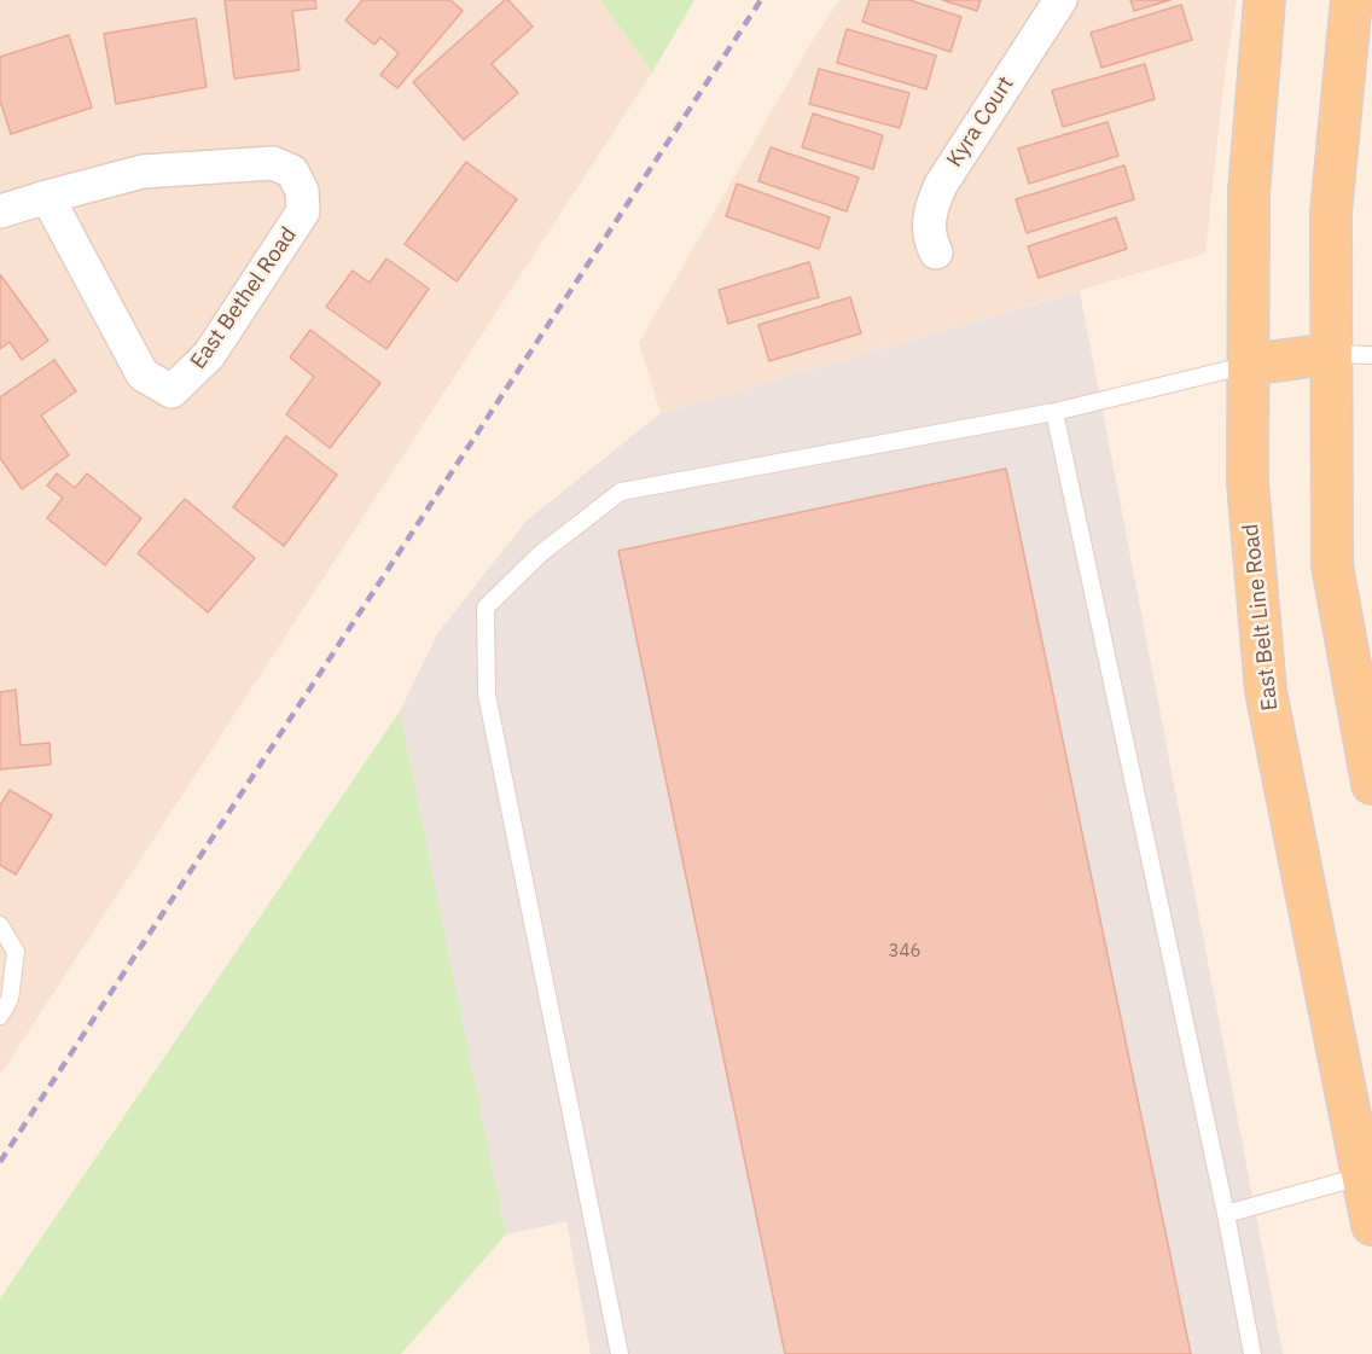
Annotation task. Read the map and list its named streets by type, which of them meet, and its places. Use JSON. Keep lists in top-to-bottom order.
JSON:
{
  "streets": {
    "main road": ["East Belt Line Road"],
    "street": ["Kyra Court", "East Bethel Road"]
  },
  "house_numbers": ["346"]
}
